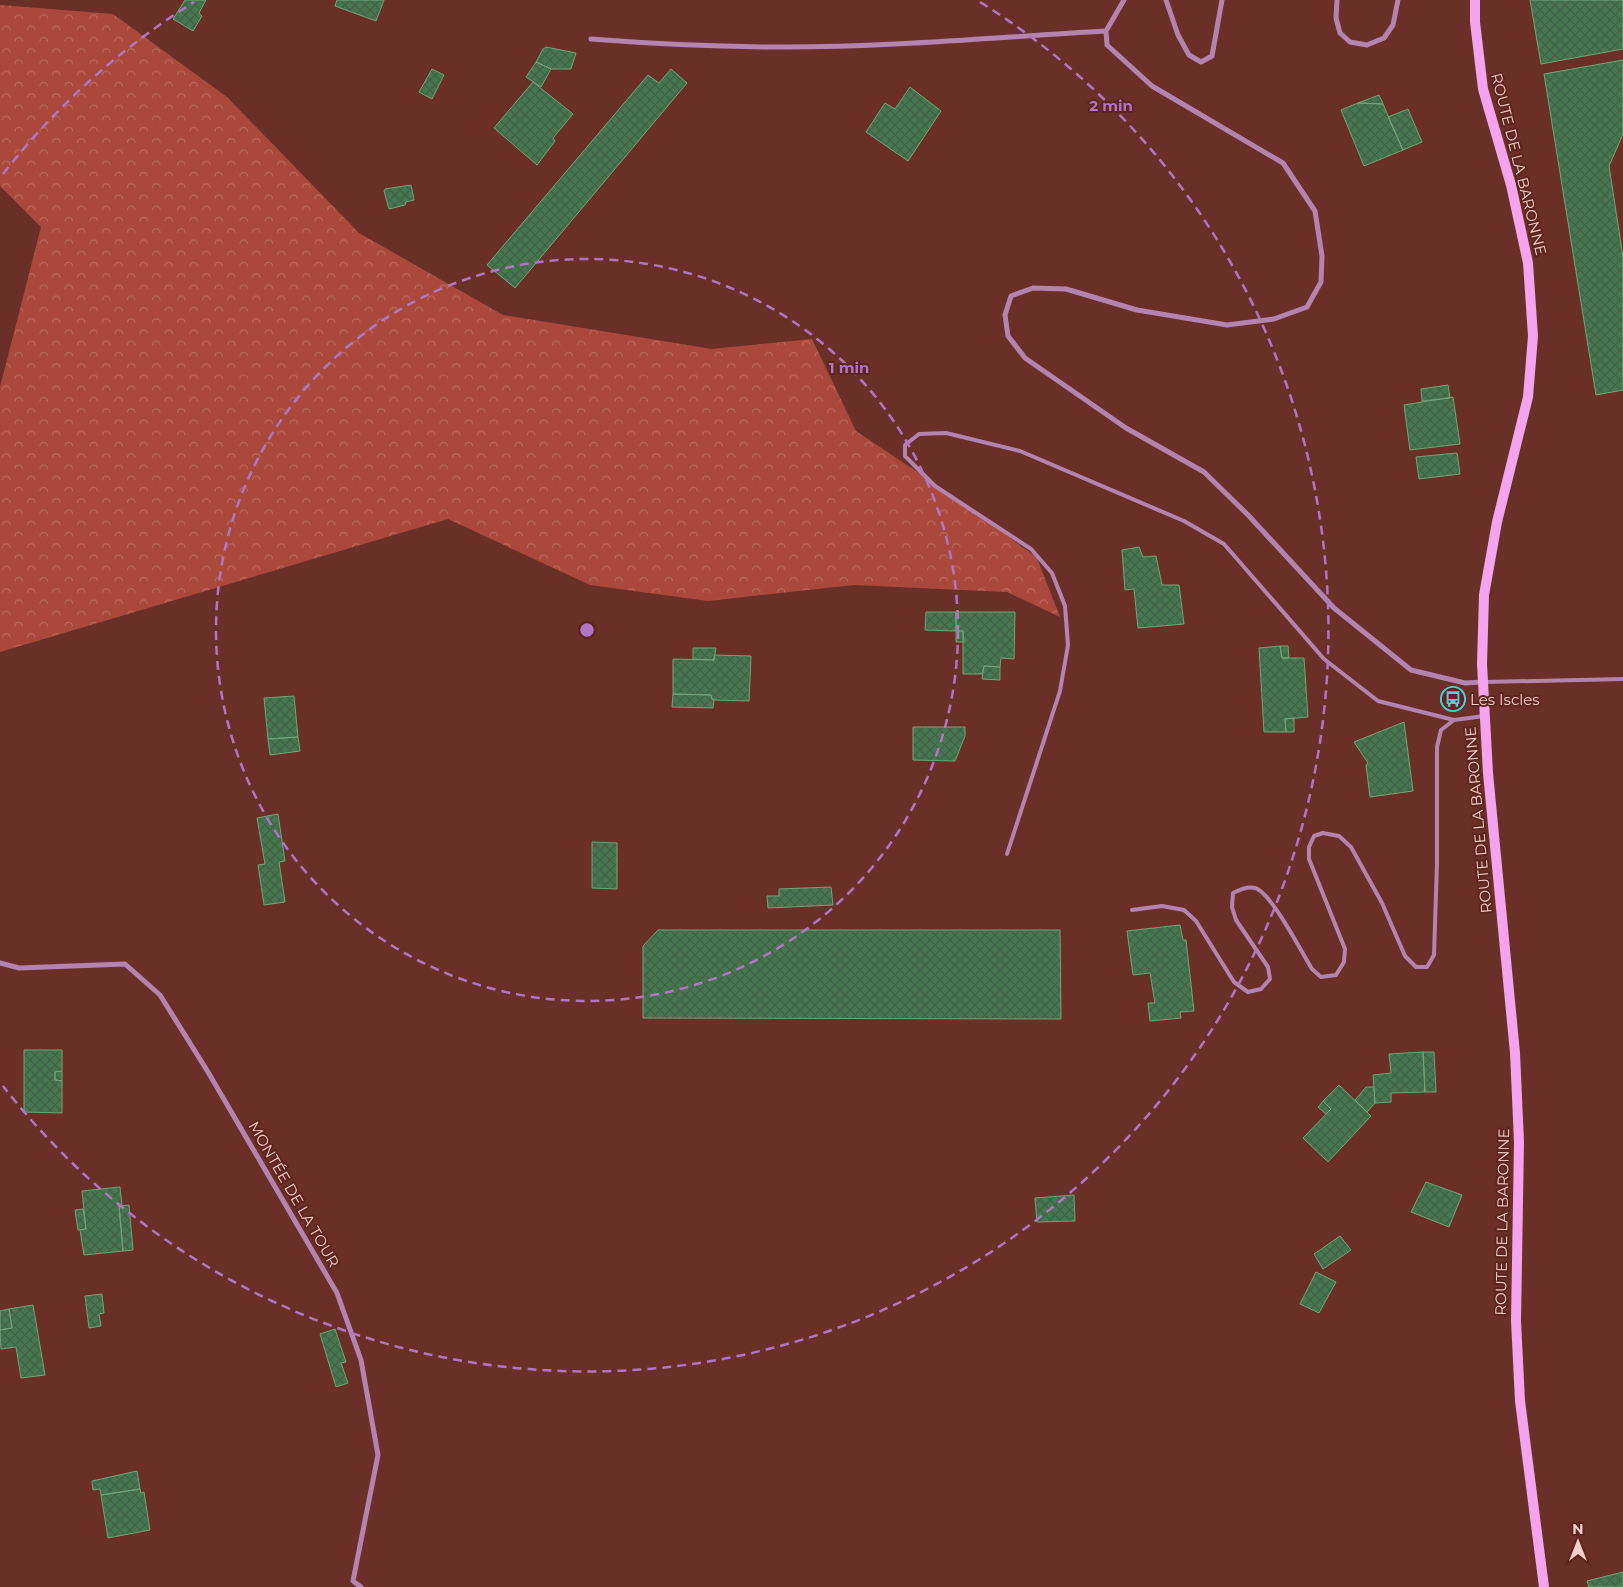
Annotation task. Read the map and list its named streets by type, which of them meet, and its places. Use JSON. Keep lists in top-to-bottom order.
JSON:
{
  "streets": {
    "main road": ["ROUTE DE LA BARONNE"],
    "street": ["MONTÉE DE LA TOUR"]
  },
  "places": {
    "bus stop": ["Les Iscles"]
  },
  "north": "top",
  "rings": ["2 min", "1 min"]
}
